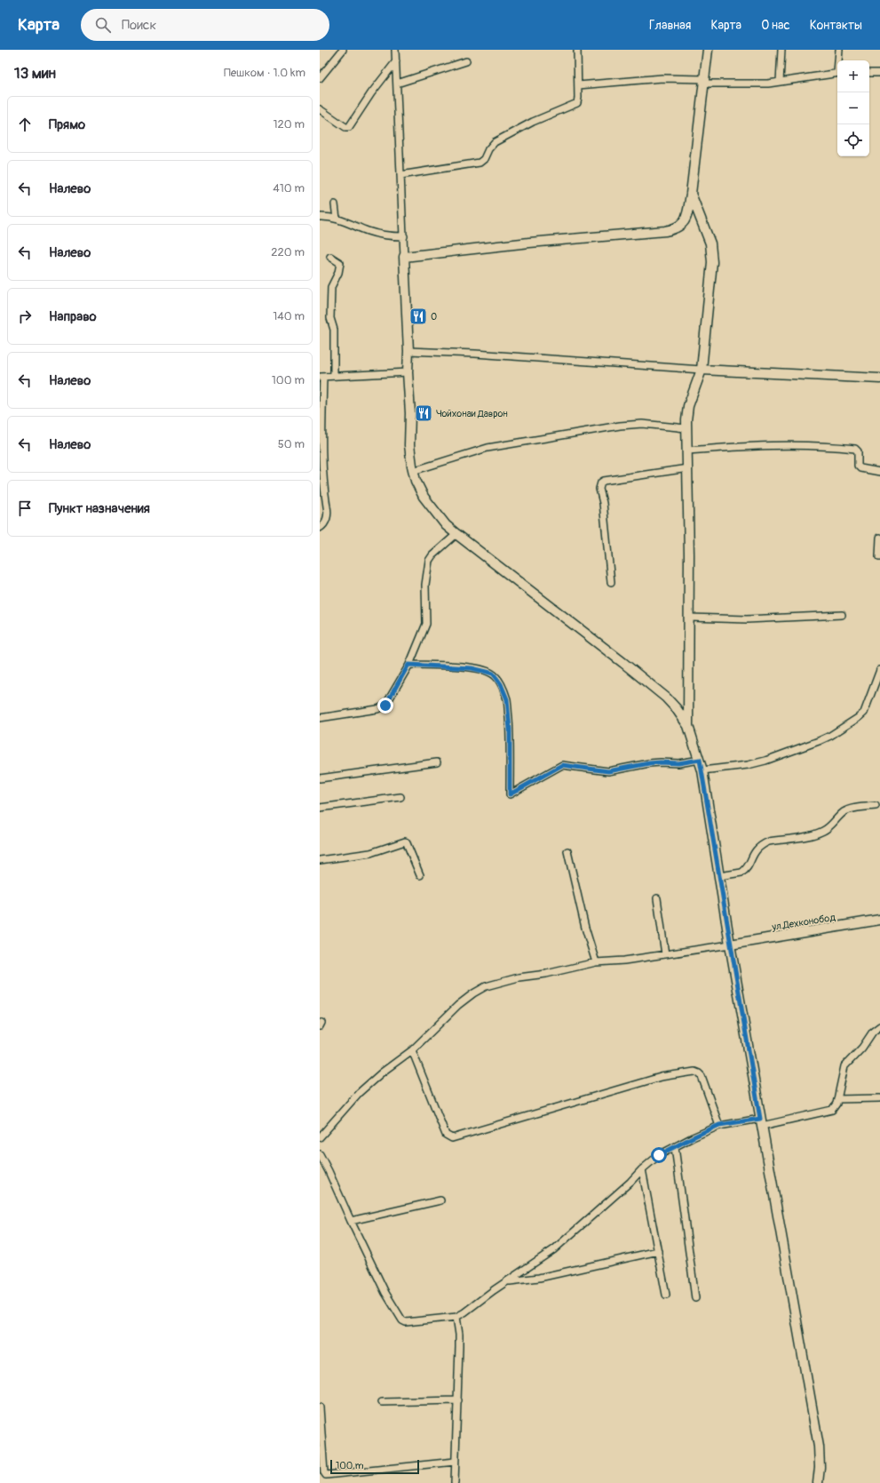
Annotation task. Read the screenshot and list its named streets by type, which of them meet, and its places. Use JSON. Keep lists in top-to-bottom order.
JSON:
{
  "streets": {
    "main road": ["ул.Дехконобод"]
  },
  "places": {
    "restaurant": ["O", "Чойхонаи Даврон"]
  },
  "scale_bar": "100 m",
  "page": {
    "header": "Карта",
    "search": "Поиск",
    "nav": [
      "Главная",
      "Карта",
      "О нас",
      "Контакты"
    ],
    "heading": ["13 мин", "Пешком · 1.0 km"],
    "map_buttons": ["+", "−"],
    "list": [
      ["Прямо", "120 m"],
      ["Налево", "410 m"],
      ["Налево", "220 m"],
      ["Направо", "140 m"],
      ["Налево", "100 m"],
      ["Налево", "50 m"],
      "Пункт назначения"
    ],
    "scale": "100 m"
  }
}
